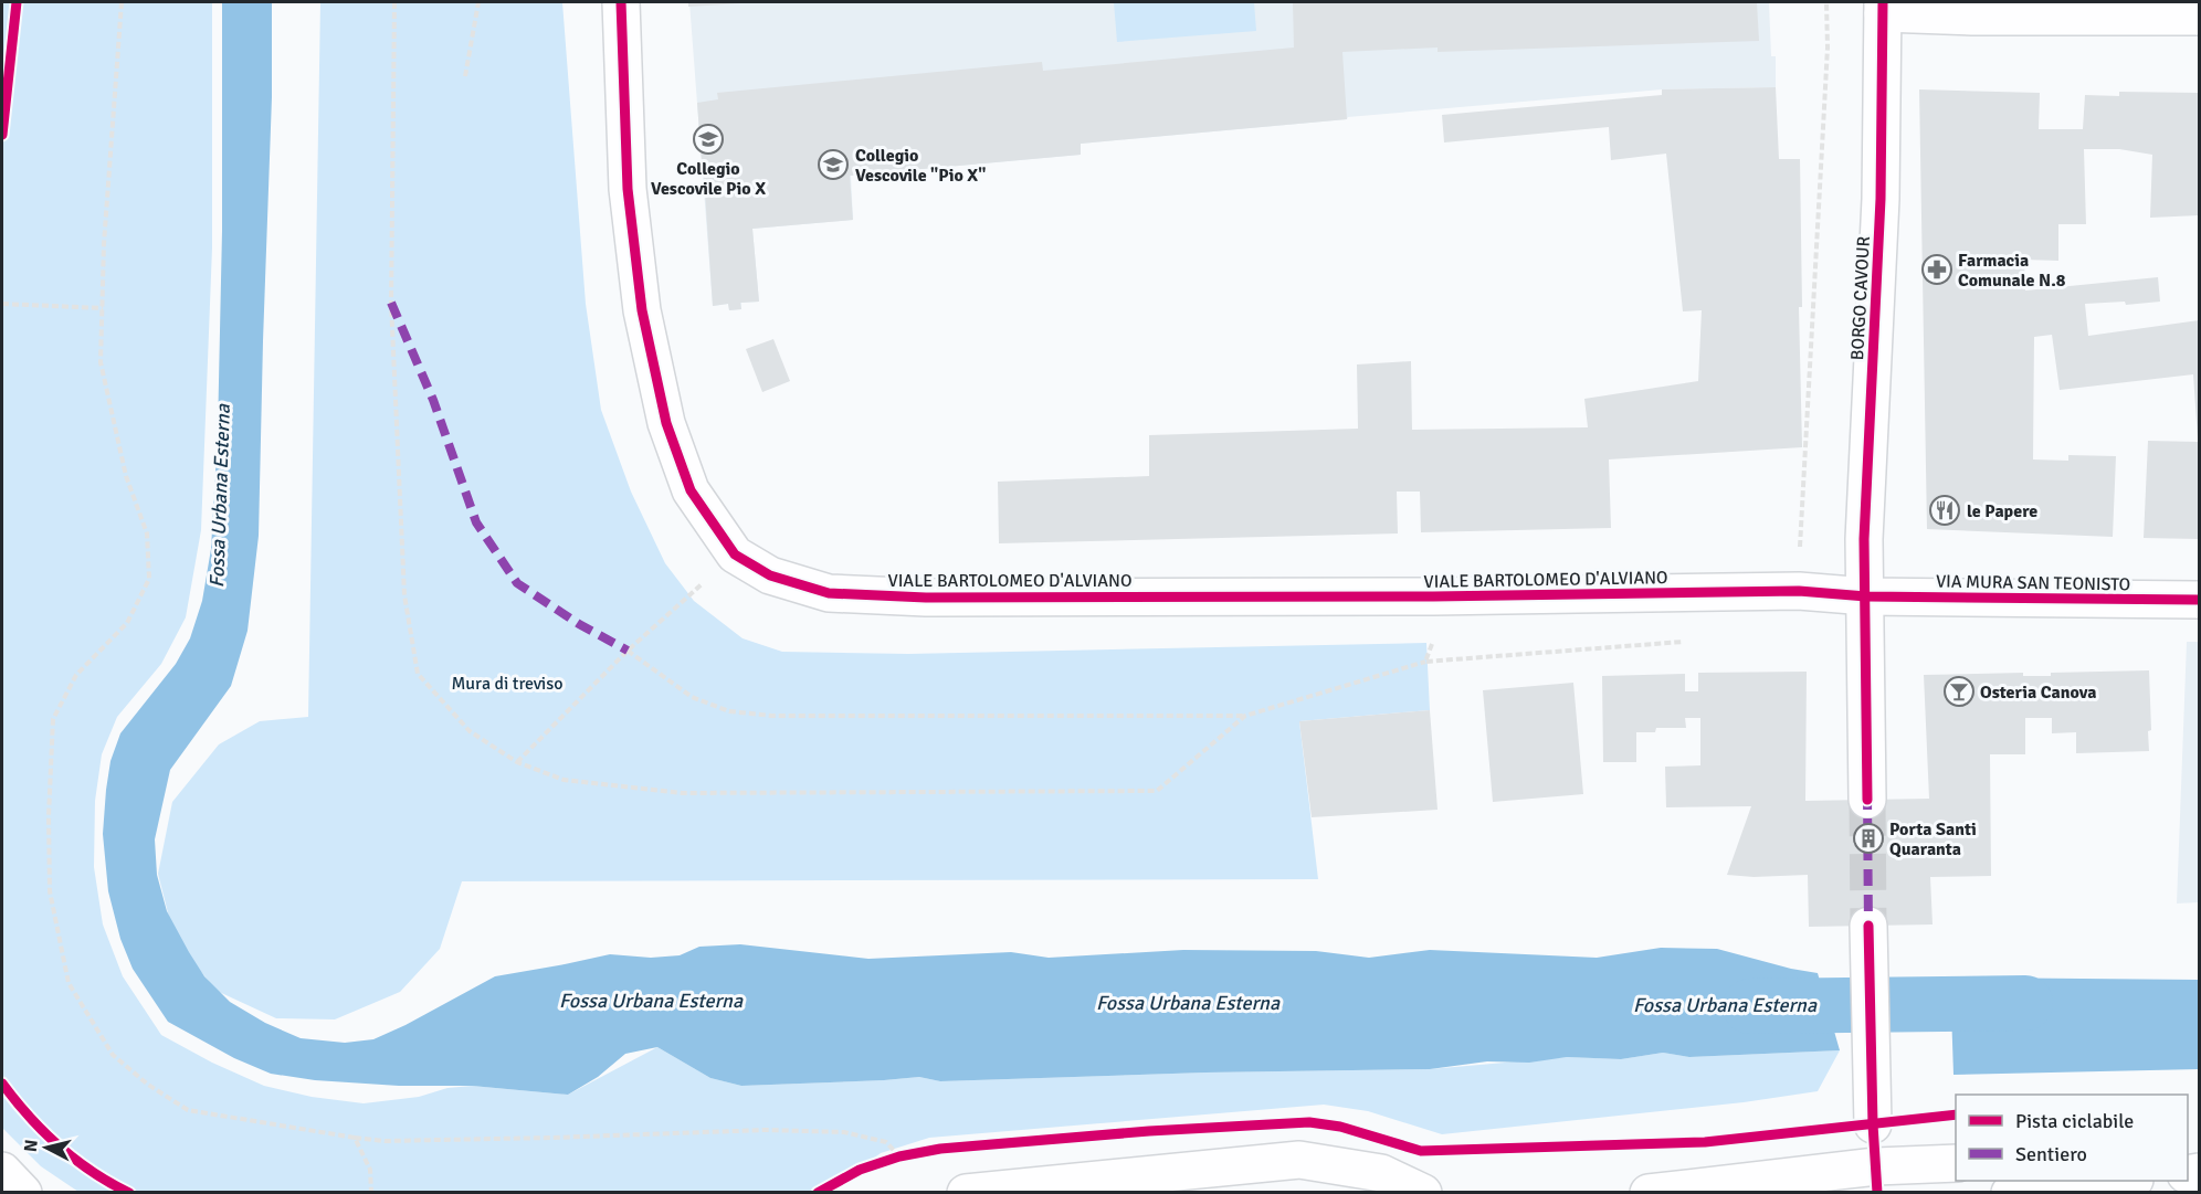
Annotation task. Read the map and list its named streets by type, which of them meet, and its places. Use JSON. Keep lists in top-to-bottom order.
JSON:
{
  "streets": {
    "street": ["BORGO CAVOUR", "VIALE BARTOLOMEO D'ALVIANO", "VIA MURA SAN TEONISTO"]
  },
  "crossings": [
    ["BORGO CAVOUR", "VIALE BARTOLOMEO D'ALVIANO"],
    ["BORGO CAVOUR", "VIA MURA SAN TEONISTO"],
    ["VIALE BARTOLOMEO D'ALVIANO", "VIA MURA SAN TEONISTO"]
  ],
  "water": ["Fossa Urbana Esterna"],
  "parks": ["Mura di treviso"],
  "places": {
    "school or university": ["Collegio Vescovile Pio X", "Collegio Vescovile \"Pio X\""],
    "pharmacy": ["Farmacia Comunale N.8"],
    "restaurant": ["le Papere"],
    "bar": ["Osteria Canova"],
    "building": ["Porta Santi Quaranta"]
  },
  "legend": ["Pista ciclabile", "Sentiero"],
  "north": "left"
}
